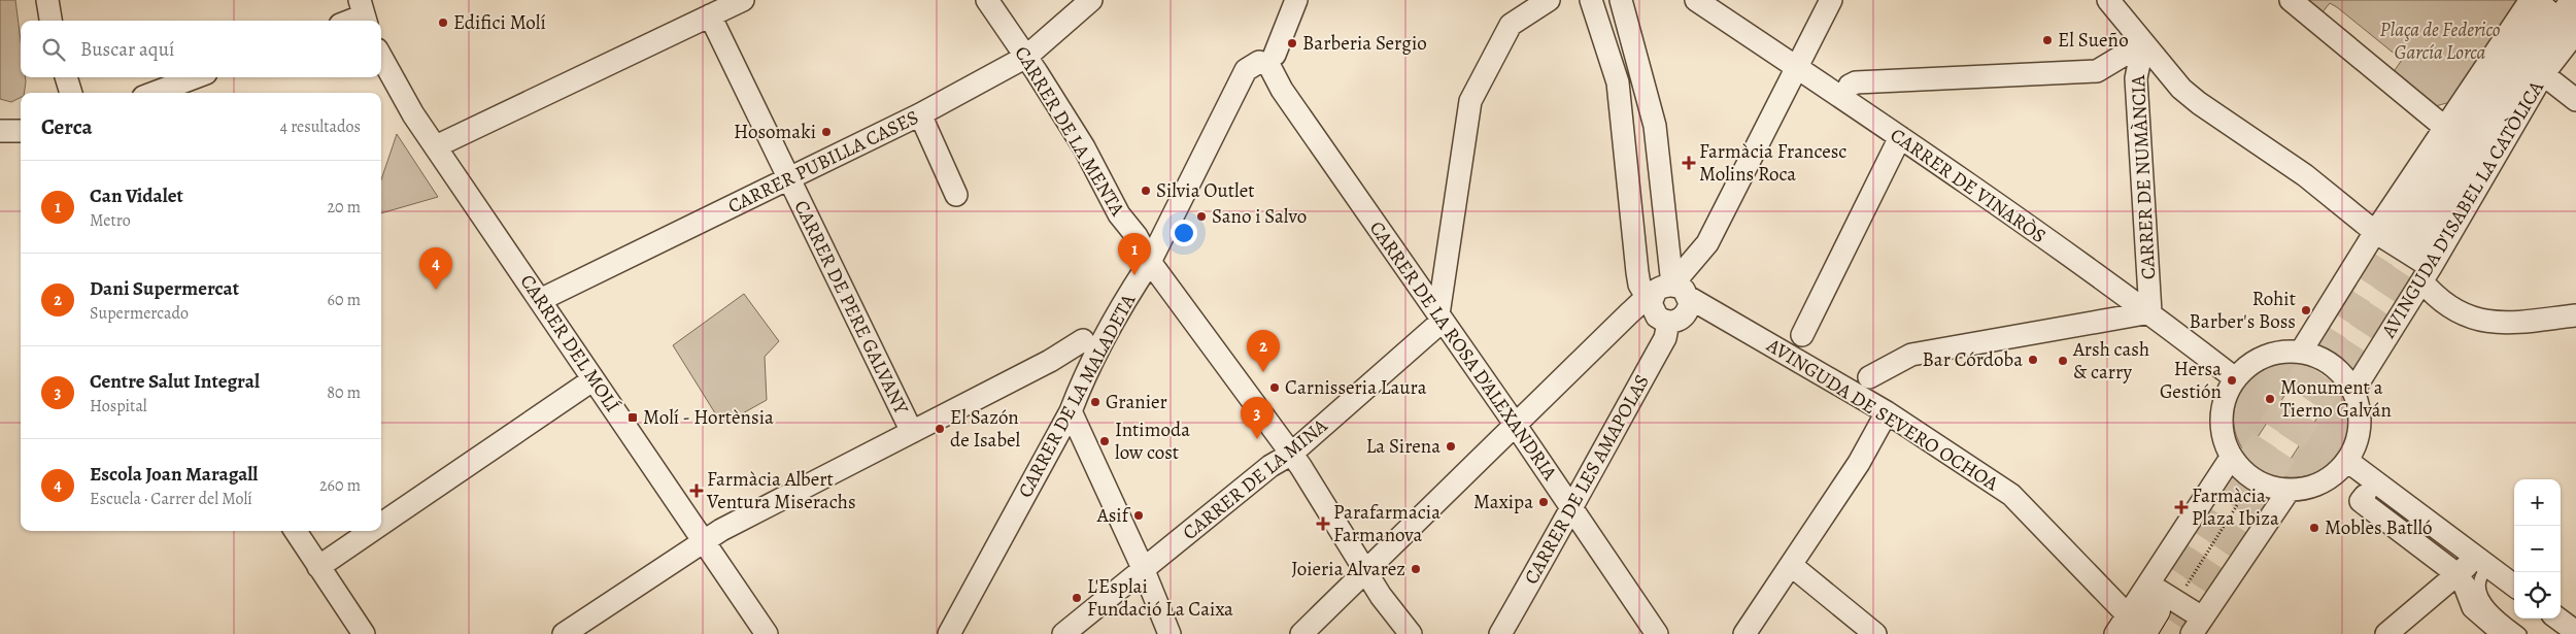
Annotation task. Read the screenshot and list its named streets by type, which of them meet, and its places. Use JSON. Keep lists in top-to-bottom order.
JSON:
{
  "streets": {
    "street": [
      "CARRER DE LA MENTA",
      "CARRER PUBILLA CASES",
      "CARRER DE NUMÀNCIA",
      "CARRER DE VINARÒS",
      "AVINGUDA D'ISABEL LA CATÒLICA",
      "CARRER DE PERE GALVANY",
      "CARRER DEL MOLÍ",
      "CARRER DE LA ROSA D'ALEXANDRIA",
      "CARRER DE LA MALADETA",
      "AVINGUDA DE SEVERO OCHOA",
      "CARRER DE LA MINA",
      "CARRER DE LES AMAPOLAS"
    ]
  },
  "crossings": [
    ["CARRER DE LA MENTA", "CARRER PUBILLA CASES"],
    ["CARRER DE LA MENTA", "CARRER DE LA MALADETA"],
    ["CARRER DE LA MENTA", "CARRER DE LA MINA"],
    ["CARRER PUBILLA CASES", "CARRER DE PERE GALVANY"],
    ["CARRER PUBILLA CASES", "CARRER DEL MOLÍ"],
    ["CARRER DE NUMÀNCIA", "CARRER DE VINARÒS"],
    ["CARRER DE VINARÒS", "AVINGUDA D'ISABEL LA CATÒLICA"],
    ["CARRER DE LA ROSA D'ALEXANDRIA", "CARRER DE LA MALADETA"],
    ["CARRER DE LA ROSA D'ALEXANDRIA", "CARRER DE LA MINA"],
    ["CARRER DE LA ROSA D'ALEXANDRIA", "CARRER DE LES AMAPOLAS"]
  ],
  "parks": ["Plaça de Federico García Lorca"],
  "places": {
    "other": [
      "Edifici Molí",
      "El Sueño",
      "Barberia Sergio",
      "Hosomaki",
      "Silvia Outlet",
      "Sano i Salvo",
      "Rohit Barber's Boss",
      "Bar Córdoba",
      "Arsh cash & carry",
      "Hersa Gestión",
      "Carnisseria Laura",
      "Monument a Tierno Galván",
      "Granier",
      "El Sazón de Isabel",
      "Intimoda low cost",
      "La Sirena",
      "Maxipa",
      "Asif",
      "Mobles Batlló",
      "Joieria Alvarez",
      "L'Esplai Fundació La Caixa"
    ],
    "health": [
      "Farmàcia Francesc Molins Roca",
      "Farmàcia Albert Ventura Miserachs",
      "Farmàcia Plaza Ibiza",
      "Parafarmacia Farmanova"
    ],
    "transit": ["Molí - Hortènsia"]
  },
  "page": {
    "search": "Buscar aquí",
    "heading": ["Cerca", "4 resultados"],
    "list": [
      {
        "mark": "1",
        "name": "Can Vidalet",
        "note": "Metro",
        "value": "20 m"
      },
      {
        "mark": "2",
        "name": "Dani Supermercat",
        "note": "Supermercado",
        "value": "60 m"
      },
      {
        "mark": "3",
        "name": "Centre Salut Integral",
        "note": "Hospital",
        "value": "80 m"
      },
      {
        "mark": "4",
        "name": "Escola Joan Maragall",
        "note": "Escuela · Carrer del Molí",
        "value": "260 m"
      }
    ],
    "pins": [
      "1",
      "4",
      "2",
      "3"
    ],
    "map_buttons": ["+", "−"]
  }
}
